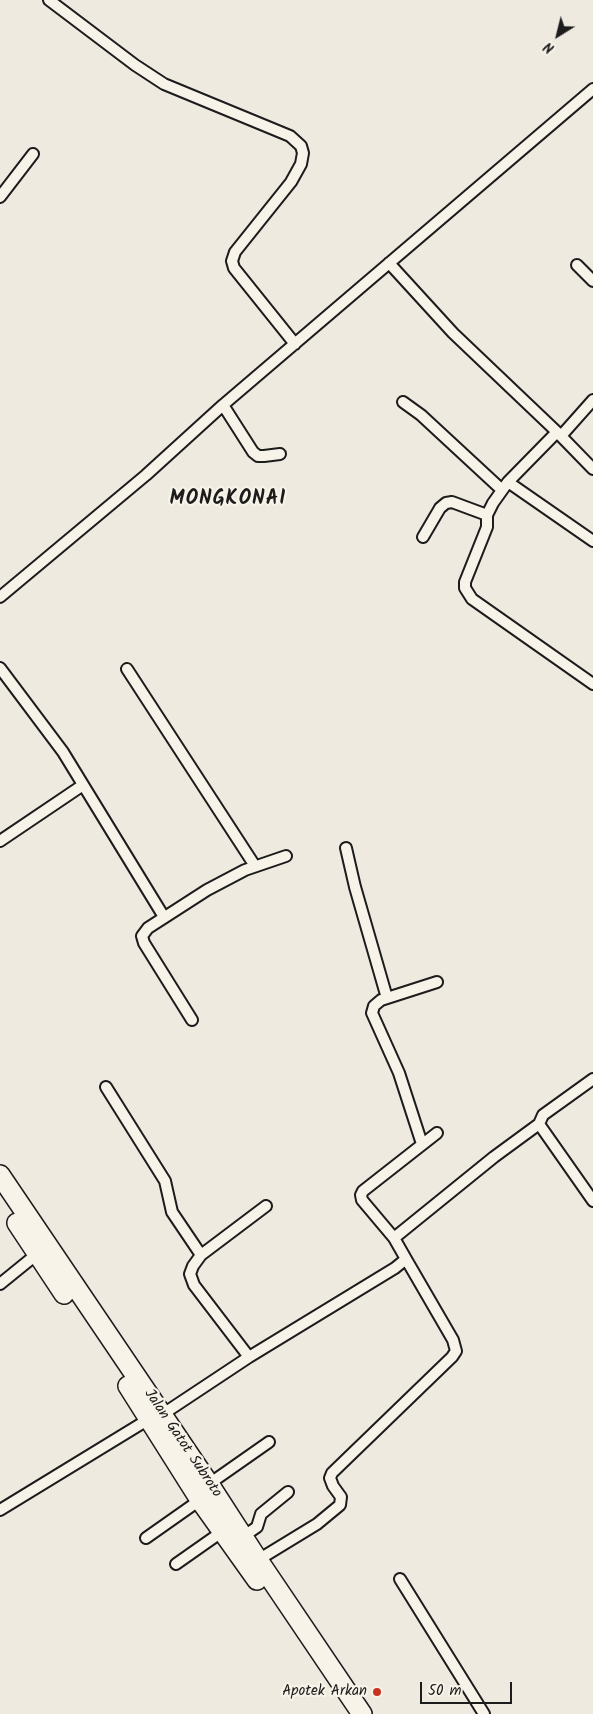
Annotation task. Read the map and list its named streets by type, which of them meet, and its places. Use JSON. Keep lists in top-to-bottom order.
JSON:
{
  "streets": {
    "highway": ["Jalan Gatot Subroto"]
  },
  "districts": ["MONGKONAI"],
  "places": ["Apotek Arkan"],
  "scale_bar": "50 m",
  "north": "bottom left"
}
